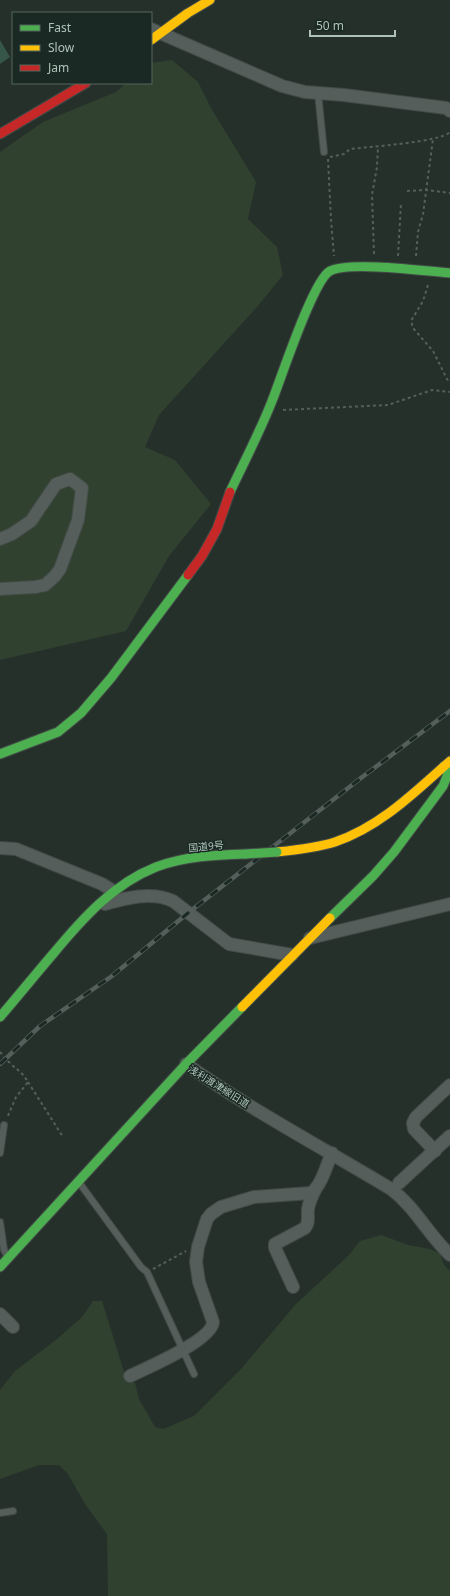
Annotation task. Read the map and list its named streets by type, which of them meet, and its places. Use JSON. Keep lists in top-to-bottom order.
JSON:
{
  "streets": {
    "main road": ["国道9号", "浅利渡津線旧道"]
  },
  "legend": ["Fast", "Slow", "Jam"],
  "scale_bar": "50 m"
}
